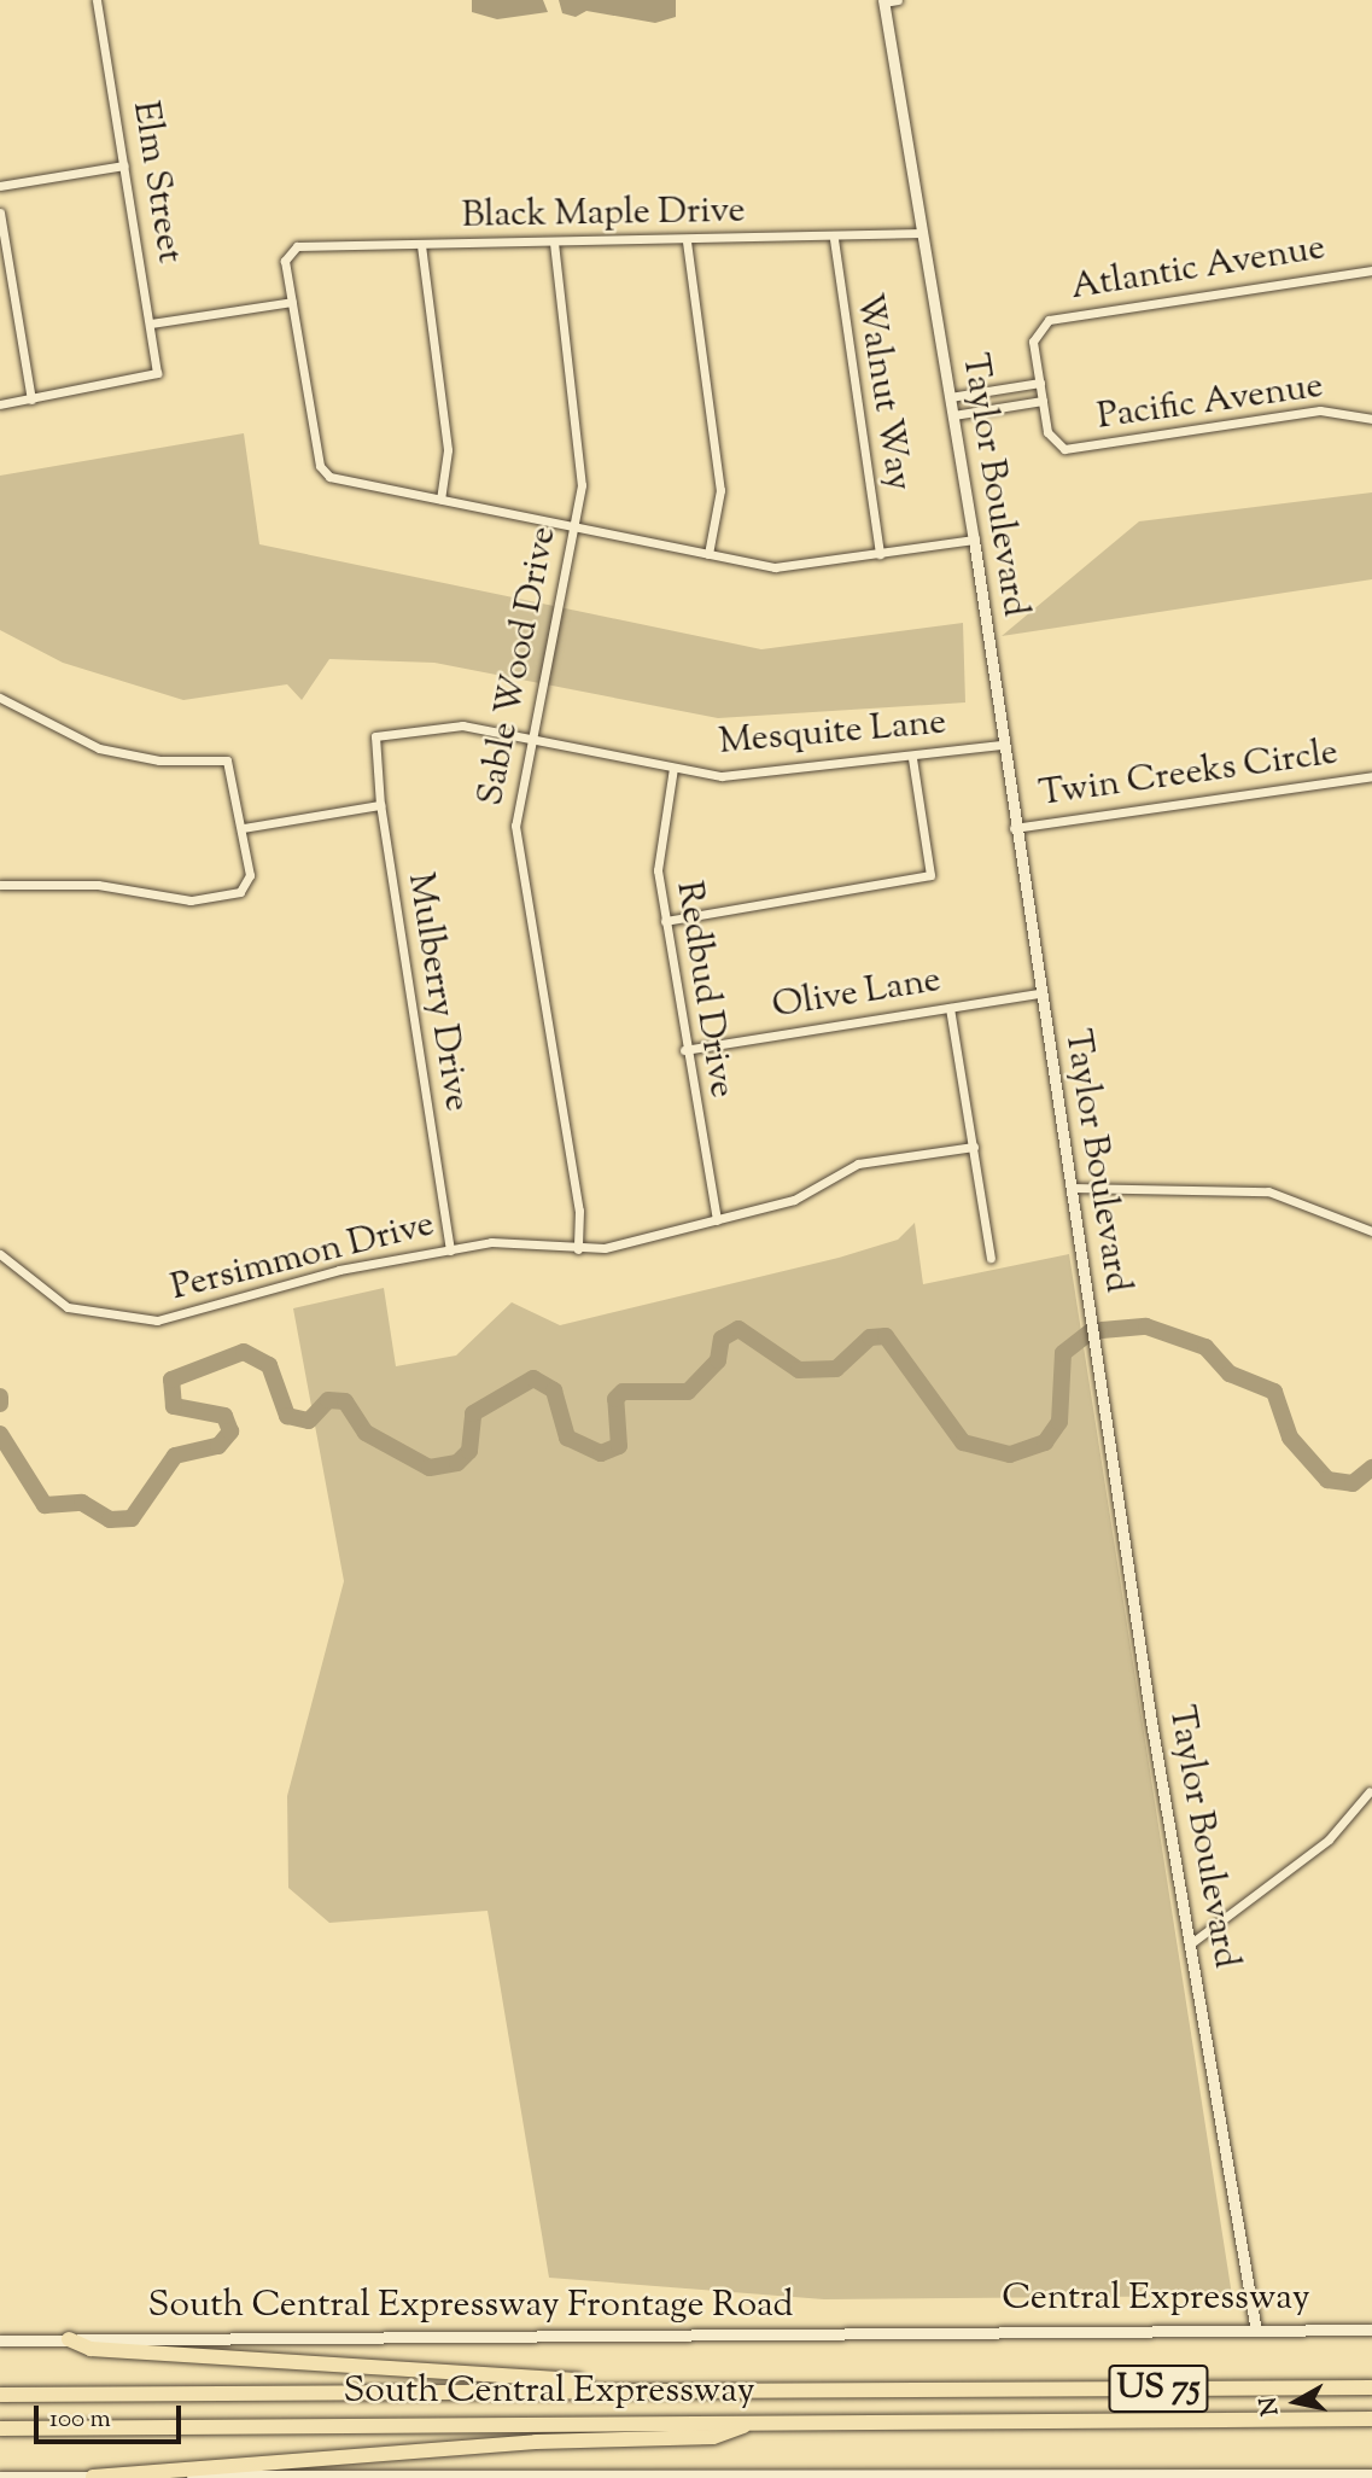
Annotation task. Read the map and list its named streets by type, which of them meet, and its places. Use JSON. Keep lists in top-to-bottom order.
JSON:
{
  "streets": {
    "highway": ["US 75", "South Central Expressway"],
    "street": [
      "Elm Street",
      "Black Maple Drive",
      "Atlantic Avenue",
      "Walnut Way",
      "Pacific Avenue",
      "Taylor Boulevard",
      "Sable Wood Drive",
      "Mesquite Lane",
      "Twin Creeks Circle",
      "Redbud Drive",
      "Mulberry Drive",
      "Olive Lane",
      "Persimmon Drive",
      "Central Expressway",
      "South Central Expressway Frontage Road"
    ]
  },
  "crossings": [
    ["Black Maple Drive", "Walnut Way"],
    ["Black Maple Drive", "Taylor Boulevard"],
    ["Black Maple Drive", "Sable Wood Drive"],
    ["Taylor Boulevard", "Mesquite Lane"],
    ["Taylor Boulevard", "Twin Creeks Circle"],
    ["Taylor Boulevard", "Olive Lane"],
    ["Taylor Boulevard", "Central Expressway"],
    ["Sable Wood Drive", "Mesquite Lane"],
    ["Sable Wood Drive", "Persimmon Drive"],
    ["Mesquite Lane", "Redbud Drive"],
    ["Mesquite Lane", "Mulberry Drive"],
    ["Redbud Drive", "Olive Lane"],
    ["Redbud Drive", "Persimmon Drive"],
    ["Mulberry Drive", "Persimmon Drive"],
    ["Central Expressway", "South Central Expressway Frontage Road"]
  ],
  "scale_bar": "100 m",
  "north": "left"
}
